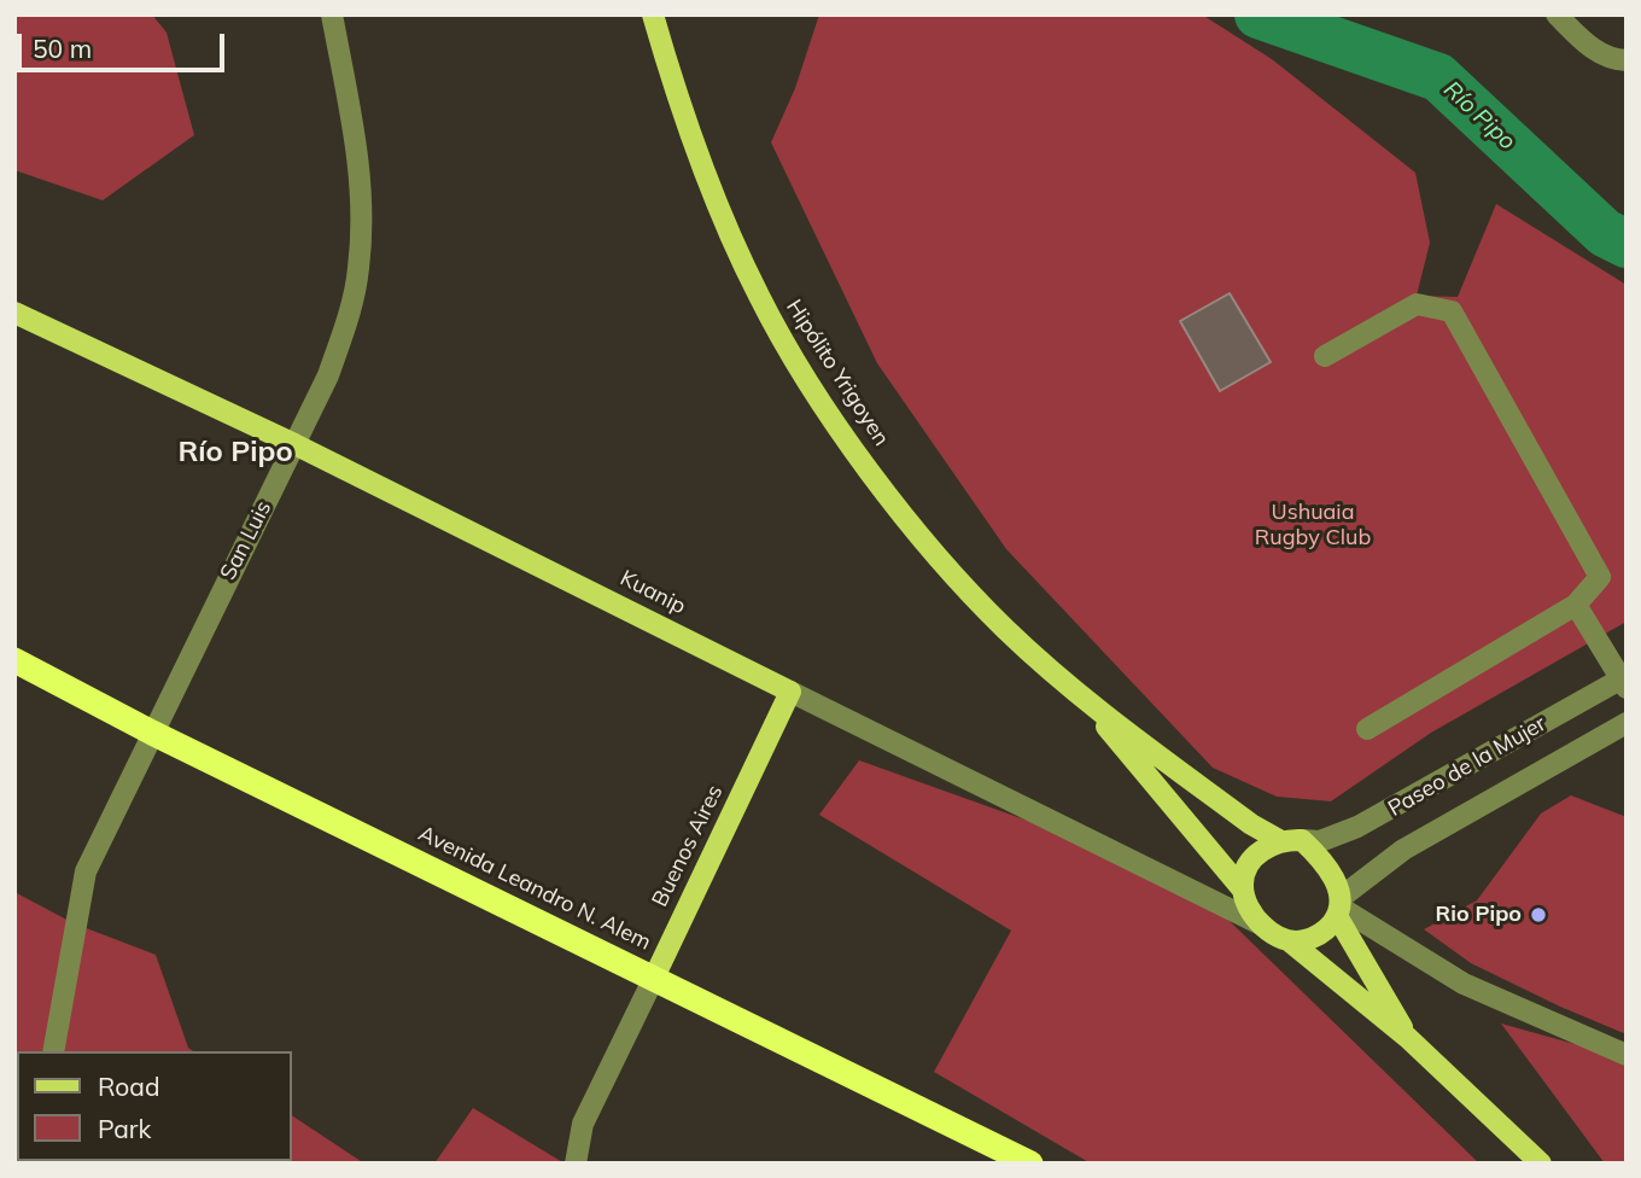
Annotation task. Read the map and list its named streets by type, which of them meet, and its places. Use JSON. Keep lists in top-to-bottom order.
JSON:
{
  "streets": {
    "highway": ["Avenida Leandro N. Alem"],
    "main road": ["Hipólito Yrigoyen", "Kuanip", "Buenos Aires"],
    "street": ["San Luis", "Paseo de la Mujer"]
  },
  "crossings": [
    ["Hipólito Yrigoyen", "Kuanip"],
    ["Hipólito Yrigoyen", "Paseo de la Mujer"],
    ["San Luis", "Kuanip"],
    ["San Luis", "Avenida Leandro N. Alem"],
    ["Kuanip", "Paseo de la Mujer"],
    ["Kuanip", "Buenos Aires"],
    ["Buenos Aires", "Avenida Leandro N. Alem"]
  ],
  "districts": ["Río Pipo"],
  "water": ["Río Pipo"],
  "parks": ["Ushuaia Rugby Club"],
  "places": ["Rio Pipo"],
  "legend": ["Road", "Park"],
  "scale_bar": "50 m"
}
